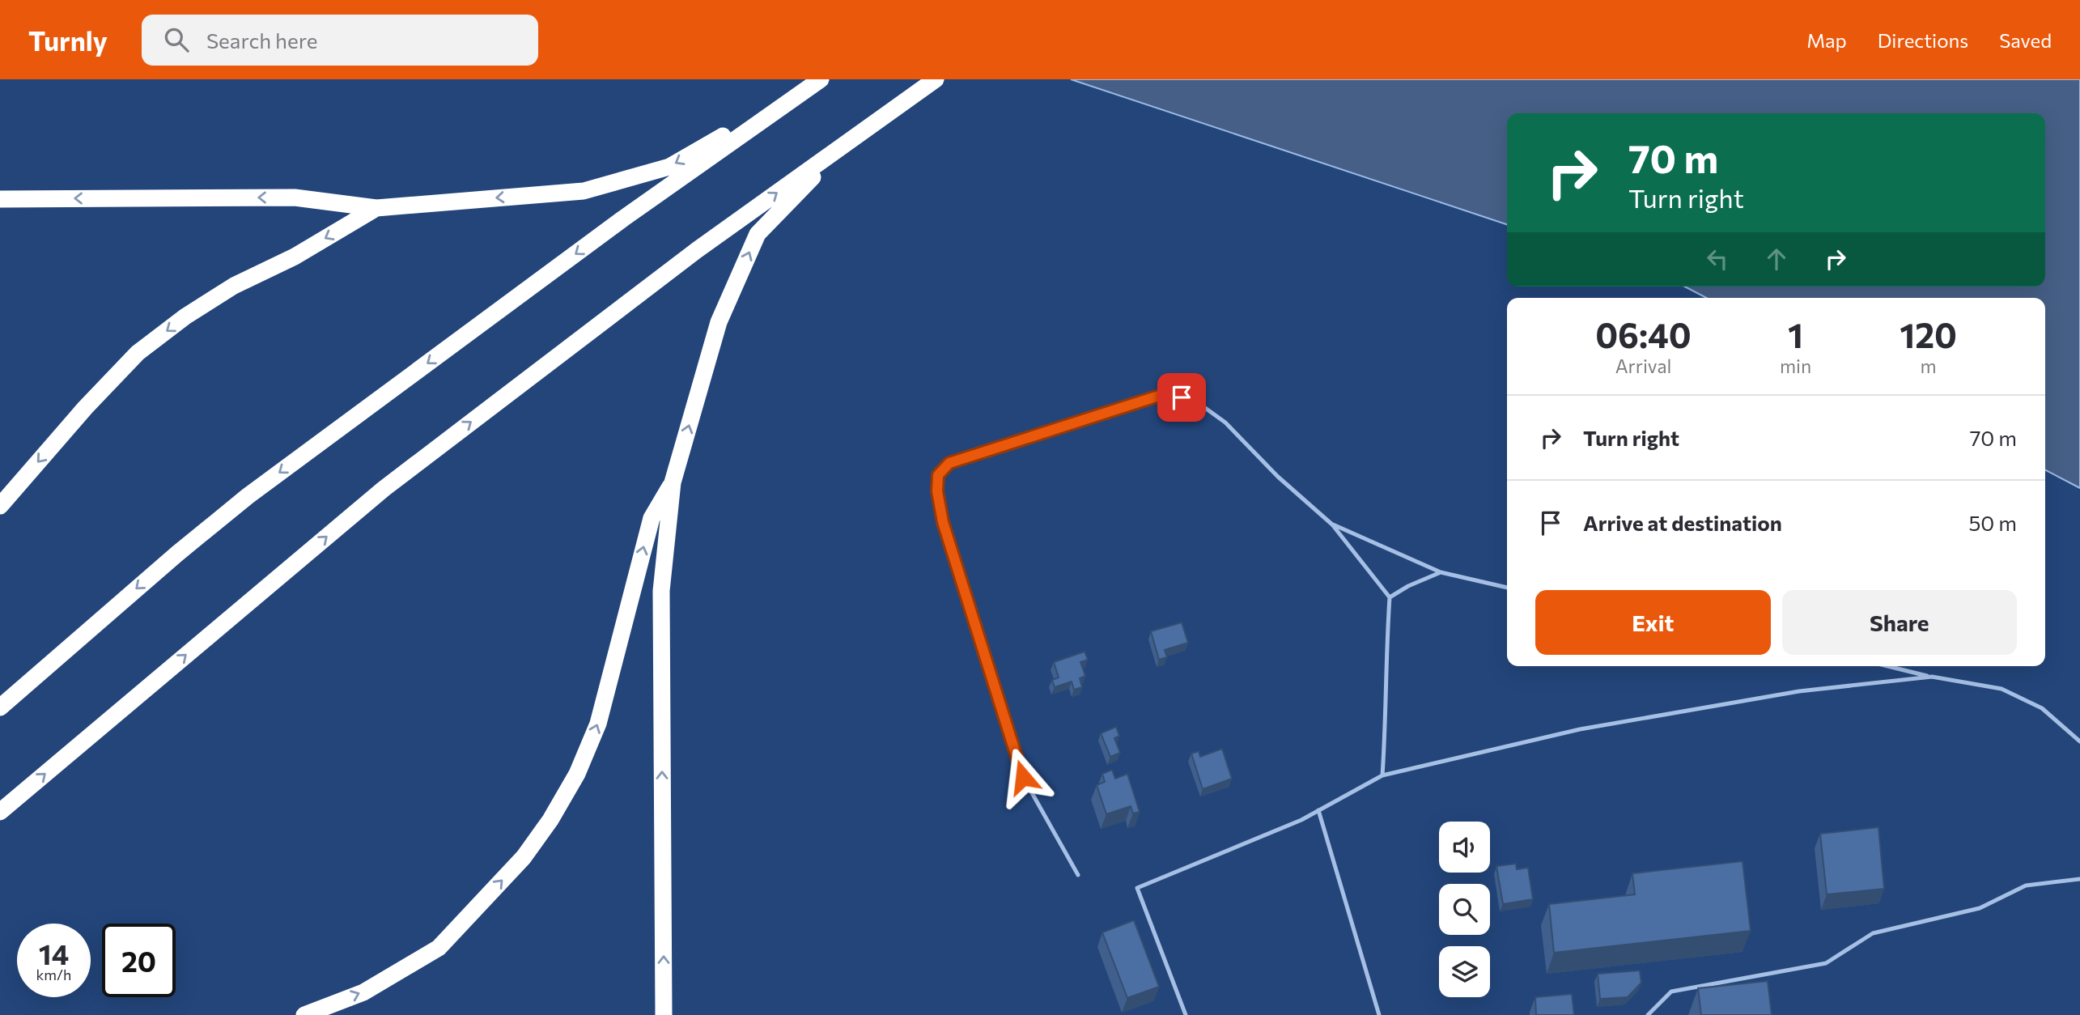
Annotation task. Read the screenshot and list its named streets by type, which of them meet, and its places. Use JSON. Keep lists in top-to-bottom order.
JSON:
{
  "page": {
    "header": "Turnly",
    "search": "Search here",
    "nav": ["Map", "Directions", "Saved"],
    "turn": ["70 m", "Turn right"],
    "eta": [
      "06:40",
      "Arrival",
      "1",
      "min",
      "120",
      "m"
    ],
    "list": [
      {
        "name": "Turn right",
        "value": "70 m"
      },
      {
        "name": "Arrive at destination",
        "value": "50 m"
      }
    ],
    "buttons": ["Exit", "Share"],
    "speed": "14 km/h",
    "limit": "20"
  }
}
